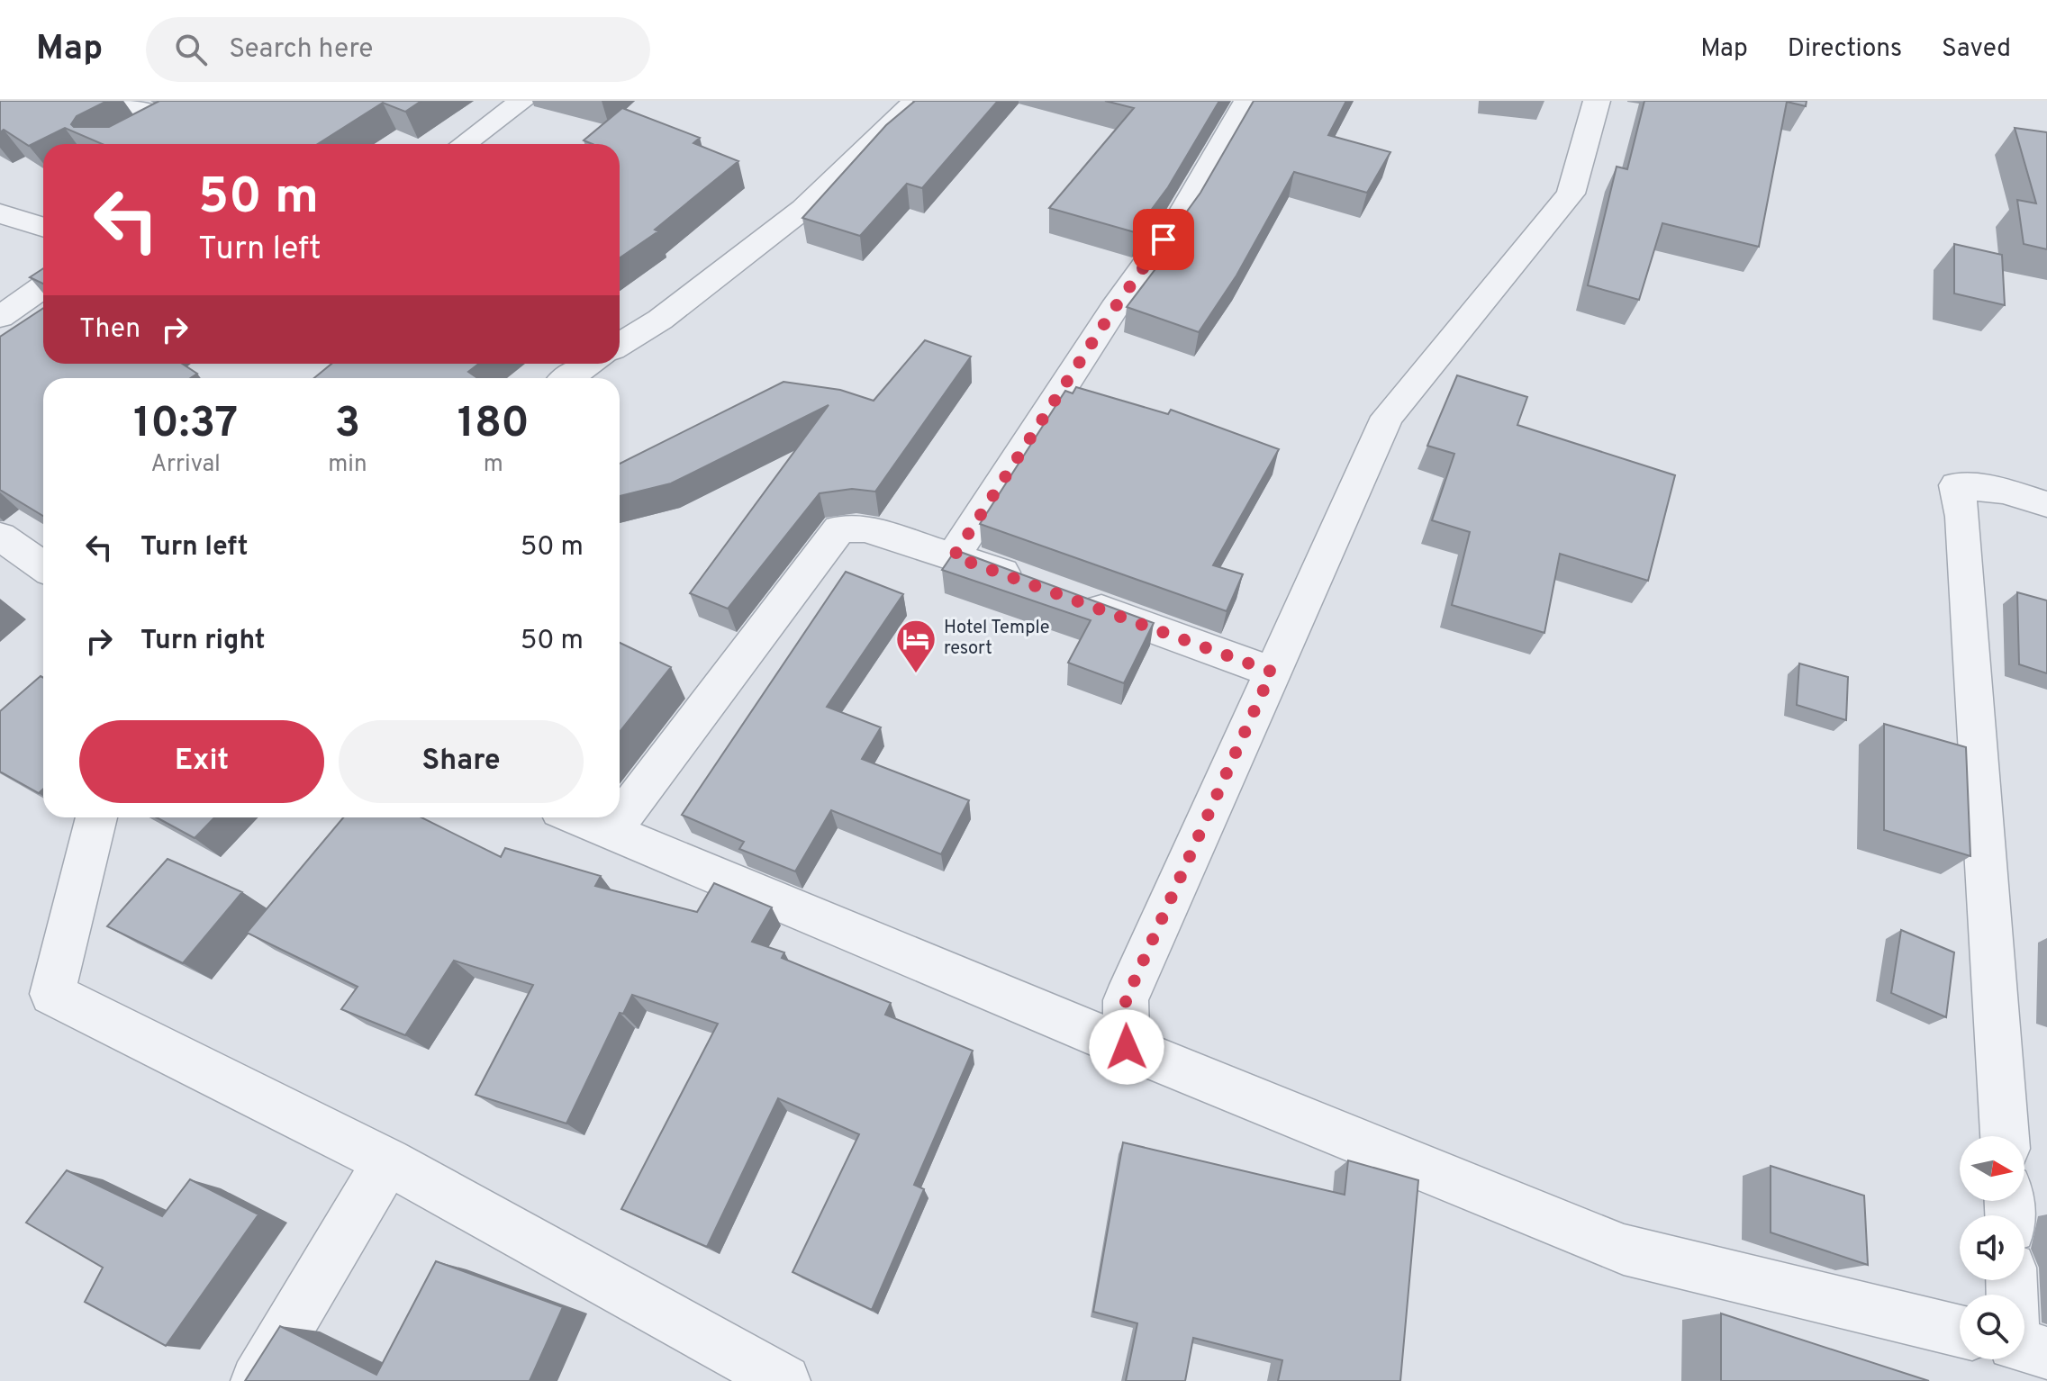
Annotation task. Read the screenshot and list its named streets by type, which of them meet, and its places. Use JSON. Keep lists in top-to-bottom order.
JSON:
{
  "places": {
    "hotel": ["Hotel Temple resort"]
  },
  "north": "right",
  "page": {
    "header": "Map",
    "search": "Search here",
    "nav": ["Map", "Directions", "Saved"],
    "turn": ["50 m", "Turn left"],
    "then": "Then",
    "eta": [
      "10:37",
      "Arrival",
      "3",
      "min",
      "180",
      "m"
    ],
    "list": [
      {
        "name": "Turn left",
        "value": "50 m"
      },
      {
        "name": "Turn right",
        "value": "50 m"
      }
    ],
    "buttons": ["Exit", "Share"]
  }
}
